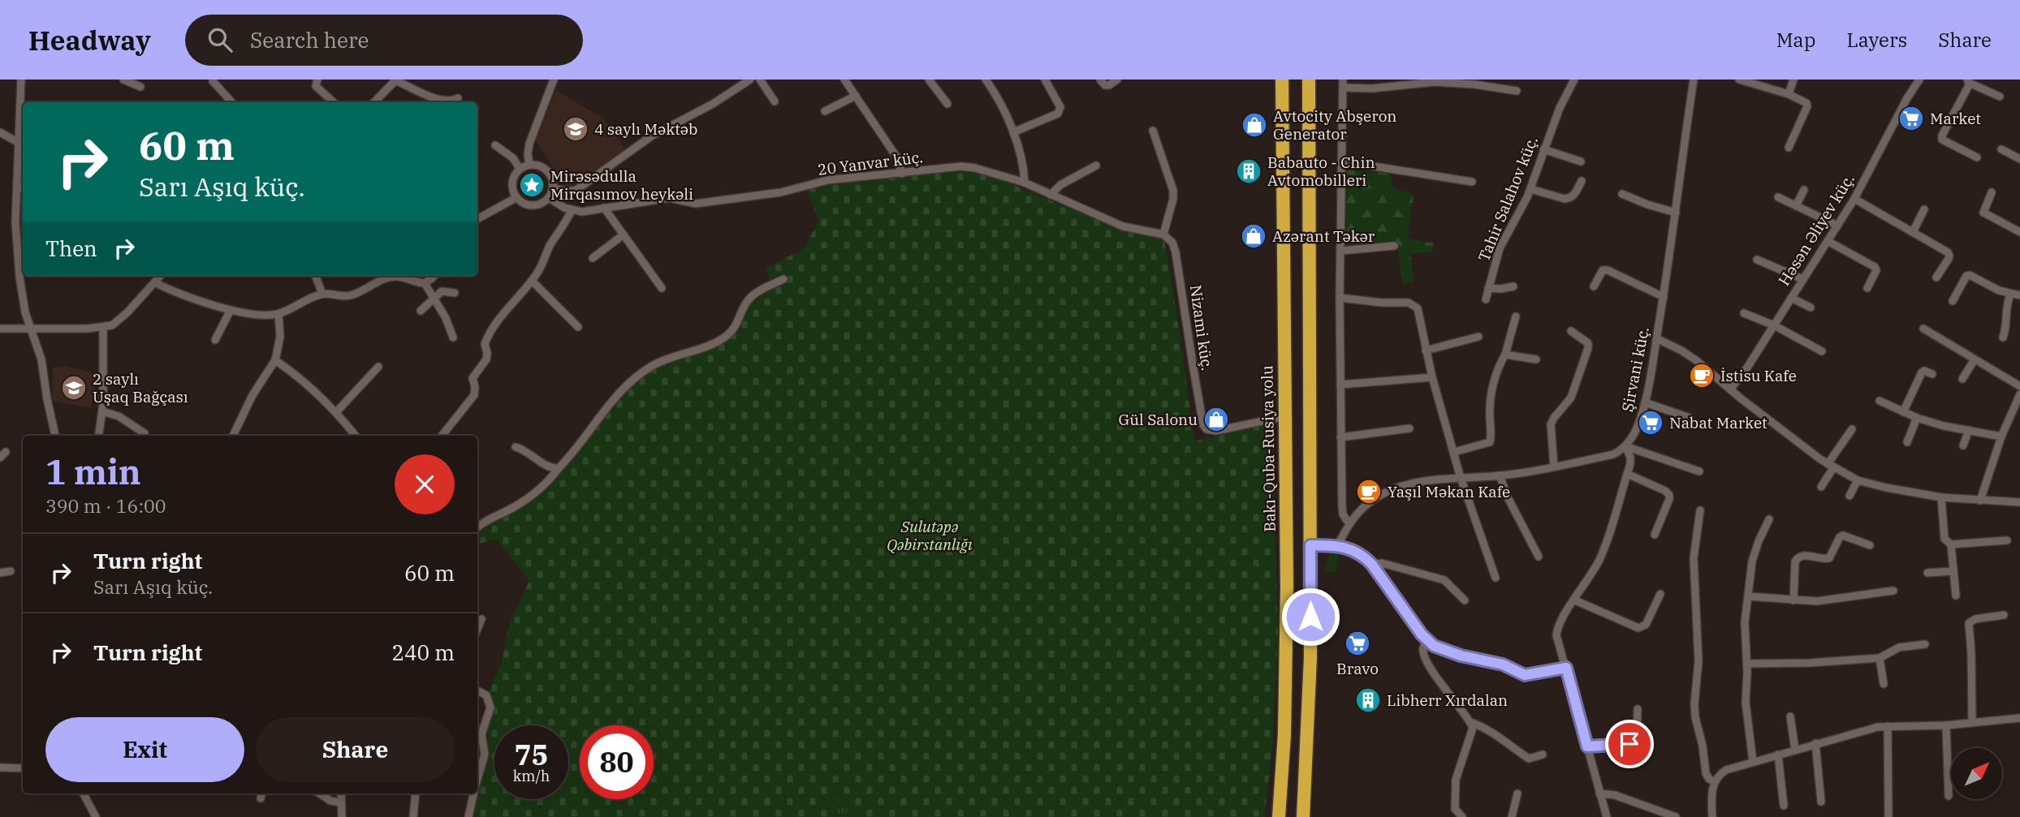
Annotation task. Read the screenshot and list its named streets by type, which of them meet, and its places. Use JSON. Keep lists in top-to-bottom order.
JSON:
{
  "streets": {
    "highway": ["Bakı-Quba-Rusiya yolu"],
    "street": [
      "20 Yanvar küç.",
      "Tahir Salahov küç.",
      "Həsən Əliyev küç.",
      "Nizami küç.",
      "Şirvani küç."
    ]
  },
  "crossings": [
    ["20 Yanvar küç.", "Nizami küç."],
    ["Nizami küç.", "Bakı-Quba-Rusiya yolu"]
  ],
  "parks": ["Sulutəpə Qəbirstanlığı"],
  "places": {
    "supermarket": ["Market", "Nabat Market", "Bravo"],
    "shop": ["Avtocity Abşeron Generator", "Azərant Təkər", "Gül Salonu"],
    "school or university": ["4 saylı Məktəb", "2 saylı Uşaq Bağçası"],
    "building": ["Babauto - Chin Avtomobilleri", "Libherr Xırdalan"],
    "place": ["Mirəsədulla Mirqasımov heykəli"],
    "cafe": ["İstisu Kafe", "Yaşıl Məkan Kafe"]
  },
  "north": "top right",
  "page": {
    "header": "Headway",
    "search": "Search here",
    "nav": ["Map", "Layers", "Share"],
    "turn": ["60 m", "Sarı Aşıq küç."],
    "then": "Then",
    "heading": ["1 min", "390 m · 16:00"],
    "list": [
      {
        "name": "Turn right",
        "note": "Sarı Aşıq küç.",
        "value": "60 m"
      },
      {
        "name": "Turn right",
        "value": "240 m"
      }
    ],
    "buttons": ["Exit", "Share"],
    "speed": "75 km/h",
    "limit": "80"
  }
}
